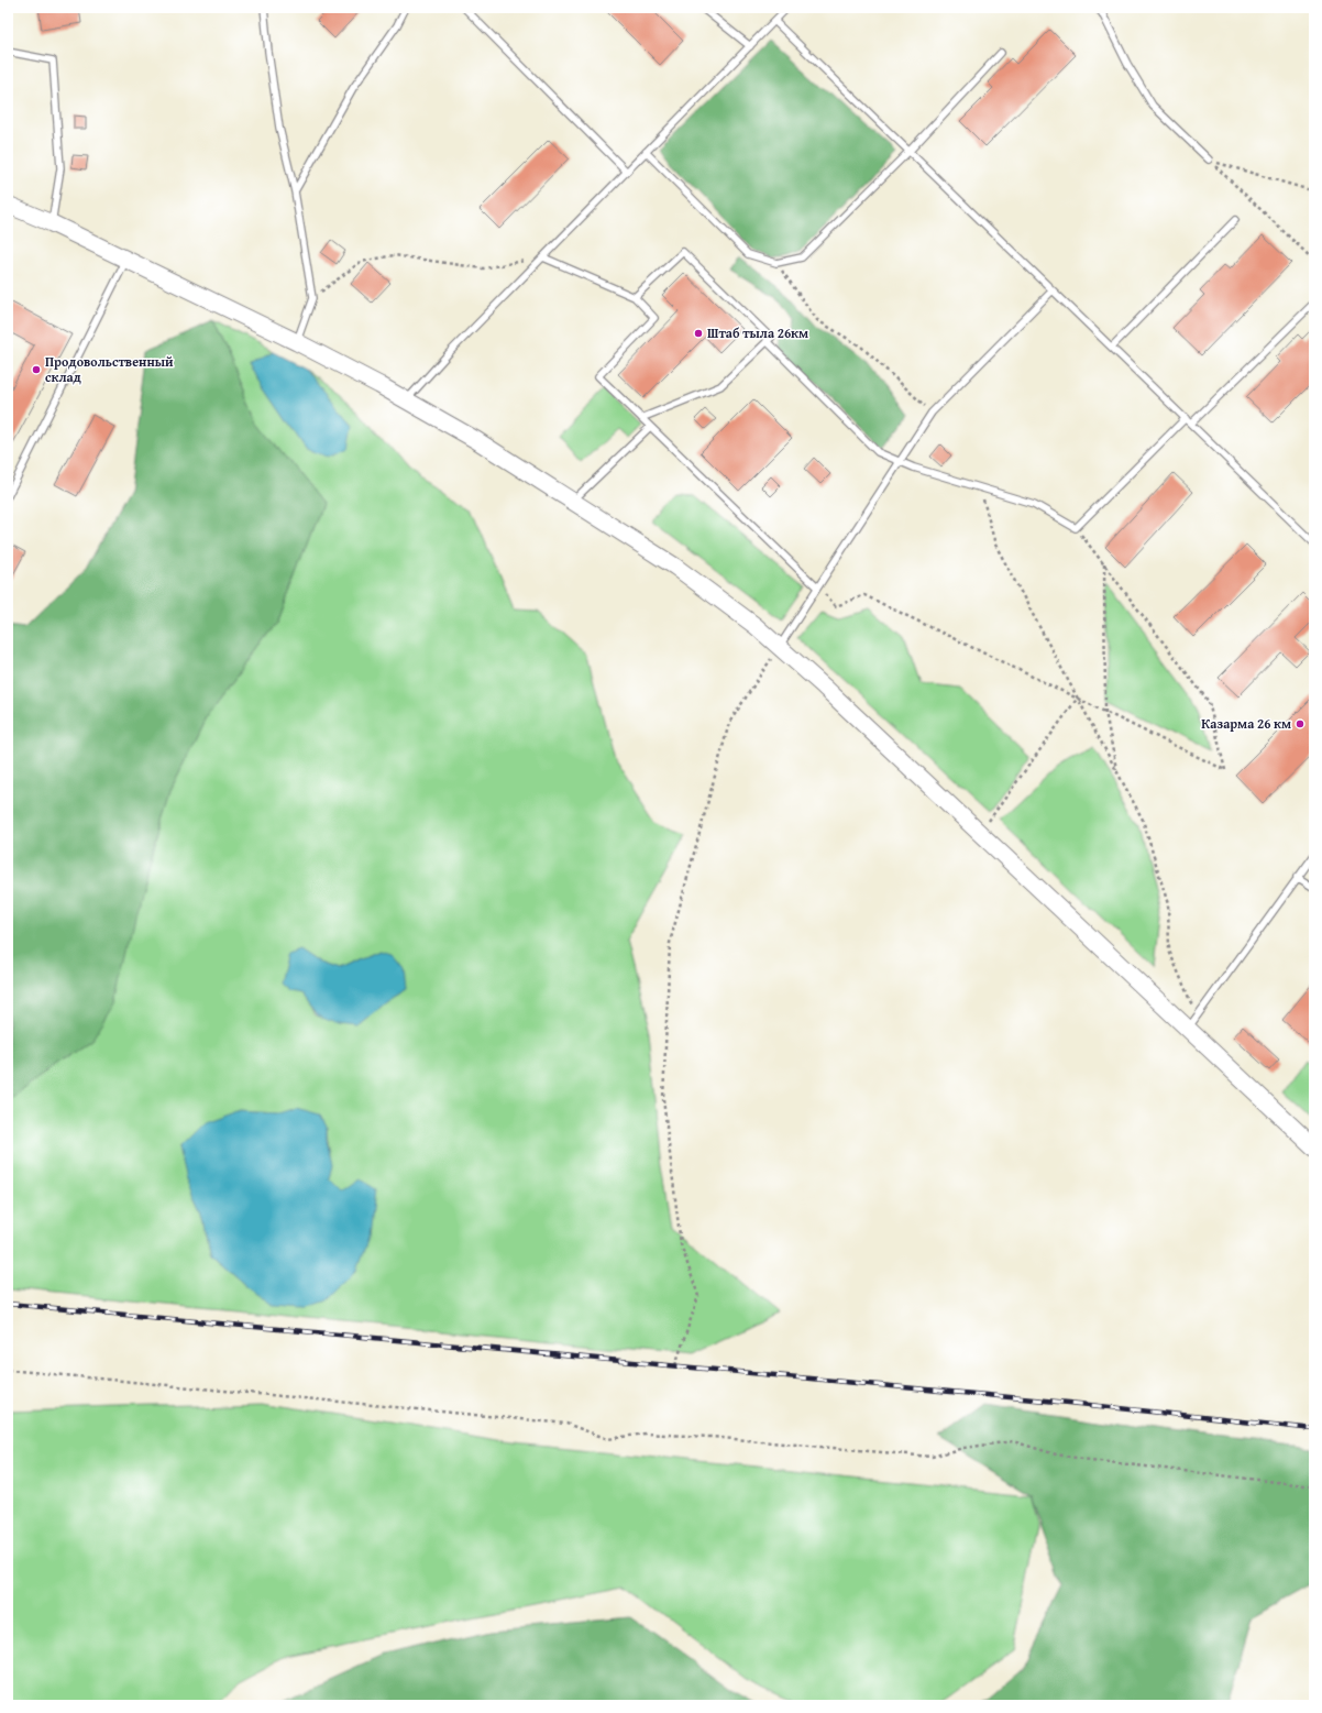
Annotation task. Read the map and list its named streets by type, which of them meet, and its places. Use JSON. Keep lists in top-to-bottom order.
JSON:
{
  "places": ["Штаб тыла 26км", "Продовольственный склад", "Казарма 26 км"]
}
